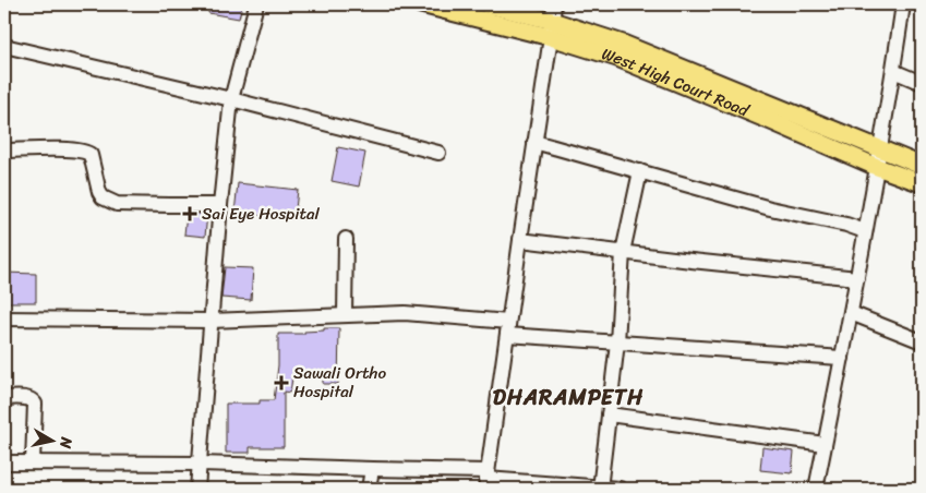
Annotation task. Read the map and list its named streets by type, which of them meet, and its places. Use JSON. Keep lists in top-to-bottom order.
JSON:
{
  "streets": {
    "main road": ["West High Court Road"]
  },
  "districts": ["DHARAMPETH"],
  "places": {
    "health": ["Sai Eye Hospital", "Sawali Ortho Hospital"]
  },
  "north": "right"
}
